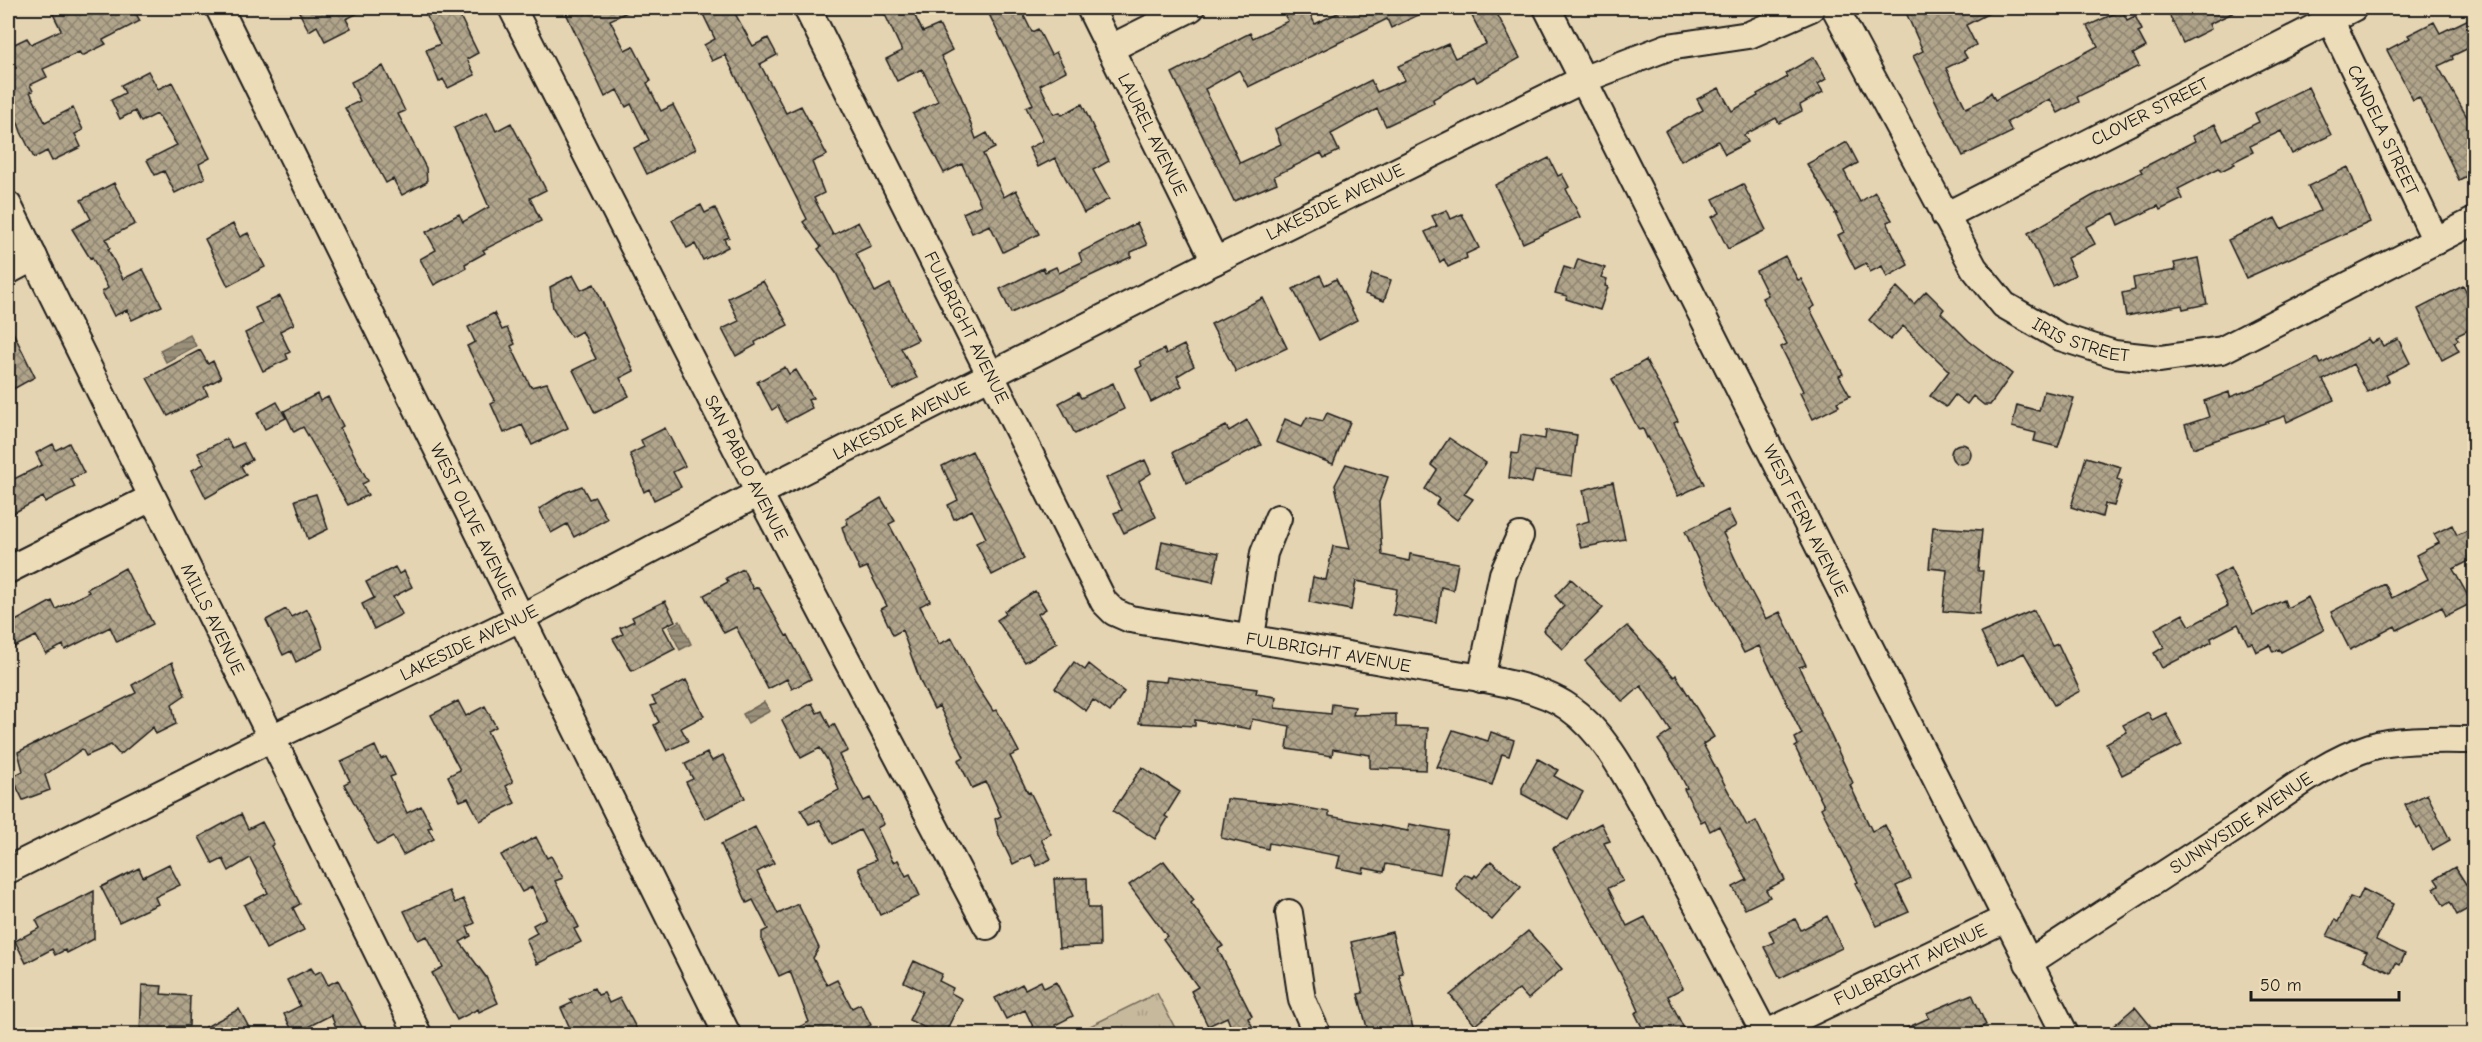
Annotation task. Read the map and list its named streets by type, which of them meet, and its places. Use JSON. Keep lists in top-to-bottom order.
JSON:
{
  "streets": {
    "street": [
      "CLOVER STREET",
      "CANDELA STREET",
      "LAUREL AVENUE",
      "LAKESIDE AVENUE",
      "FULBRIGHT AVENUE",
      "IRIS STREET",
      "SAN PABLO AVENUE",
      "WEST OLIVE AVENUE",
      "WEST FERN AVENUE",
      "MILLS AVENUE",
      "SUNNYSIDE AVENUE"
    ]
  },
  "crossings": [
    ["CLOVER STREET", "CANDELA STREET"],
    ["CLOVER STREET", "IRIS STREET"],
    ["CANDELA STREET", "IRIS STREET"],
    ["LAUREL AVENUE", "LAKESIDE AVENUE"],
    ["LAKESIDE AVENUE", "FULBRIGHT AVENUE"],
    ["LAKESIDE AVENUE", "SAN PABLO AVENUE"],
    ["LAKESIDE AVENUE", "WEST OLIVE AVENUE"],
    ["LAKESIDE AVENUE", "WEST FERN AVENUE"],
    ["LAKESIDE AVENUE", "MILLS AVENUE"],
    ["FULBRIGHT AVENUE", "WEST FERN AVENUE"],
    ["WEST FERN AVENUE", "SUNNYSIDE AVENUE"]
  ],
  "scale_bar": "50 m"
}
